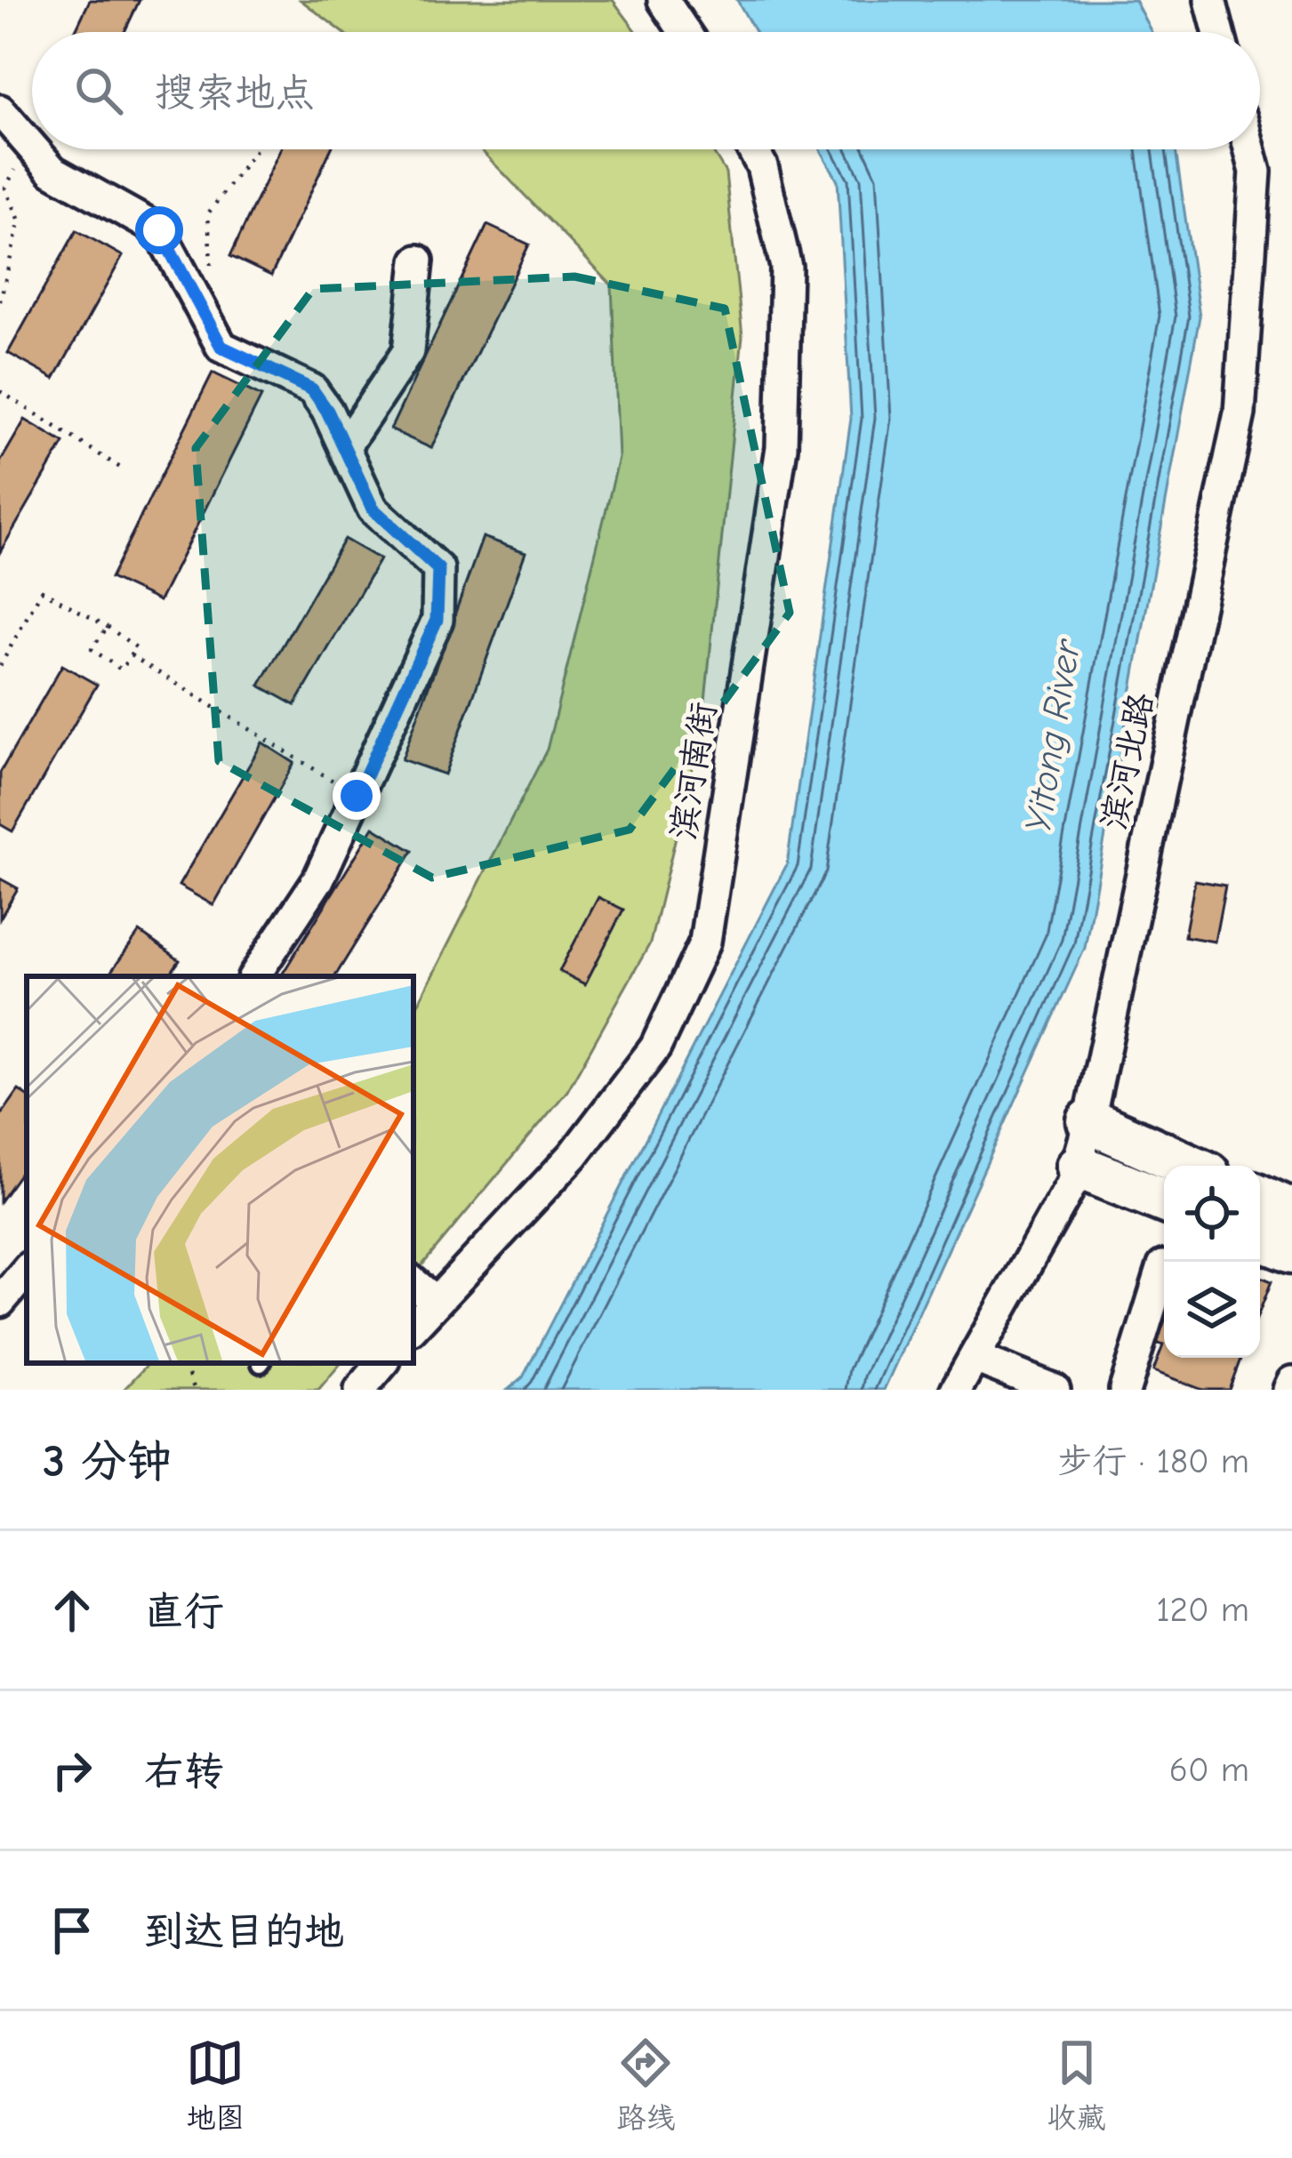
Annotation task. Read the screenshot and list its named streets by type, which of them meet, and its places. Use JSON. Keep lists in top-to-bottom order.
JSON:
{
  "streets": {
    "street": ["滨河北路", "滨河南街"]
  },
  "water": ["Yitong River"],
  "page": {
    "search": "搜索地点",
    "heading": ["3 分钟", "步行 · 180 m"],
    "list": [
      ["直行", "120 m"],
      ["右转", "60 m"],
      "到达目的地"
    ],
    "nav": ["地图", "路线", "收藏"]
  }
}
